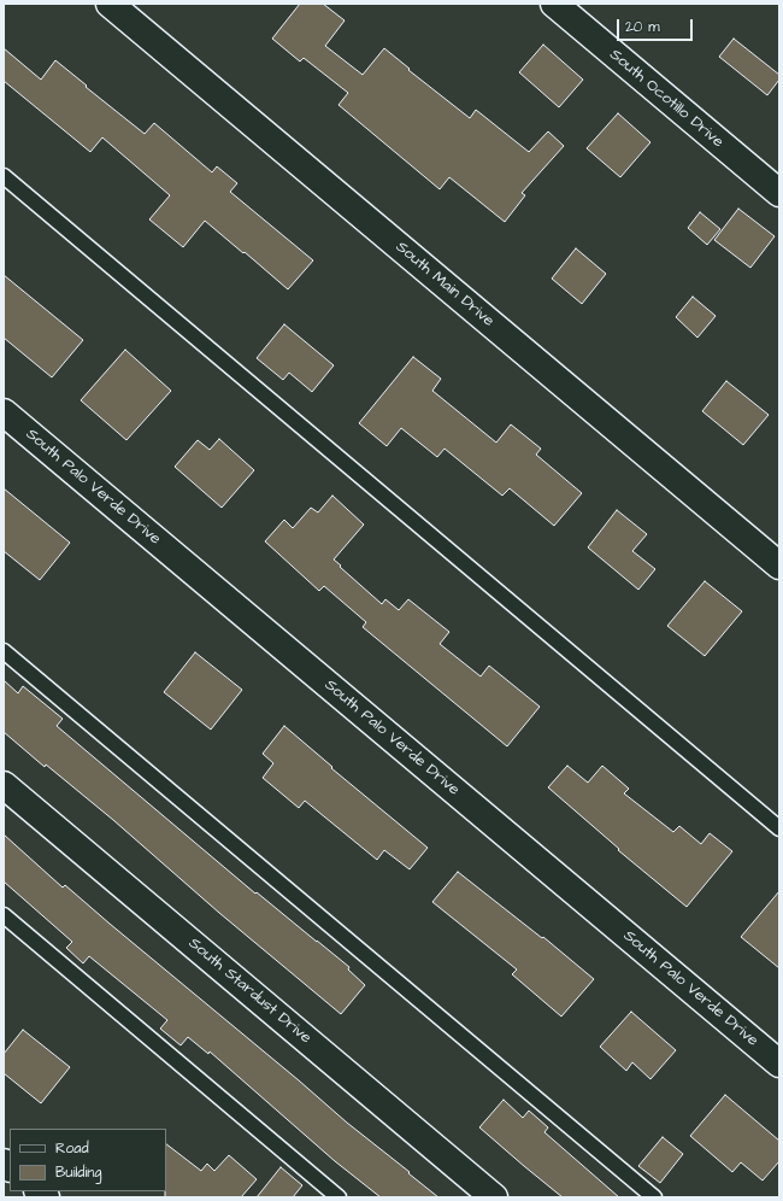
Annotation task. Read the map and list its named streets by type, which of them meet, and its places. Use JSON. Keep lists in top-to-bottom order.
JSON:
{
  "streets": {
    "street": [
      "South Ocotillo Drive",
      "South Main Drive",
      "South Palo Verde Drive",
      "South Stardust Drive"
    ]
  },
  "legend": ["Road", "Building"],
  "scale_bar": "20 m"
}
